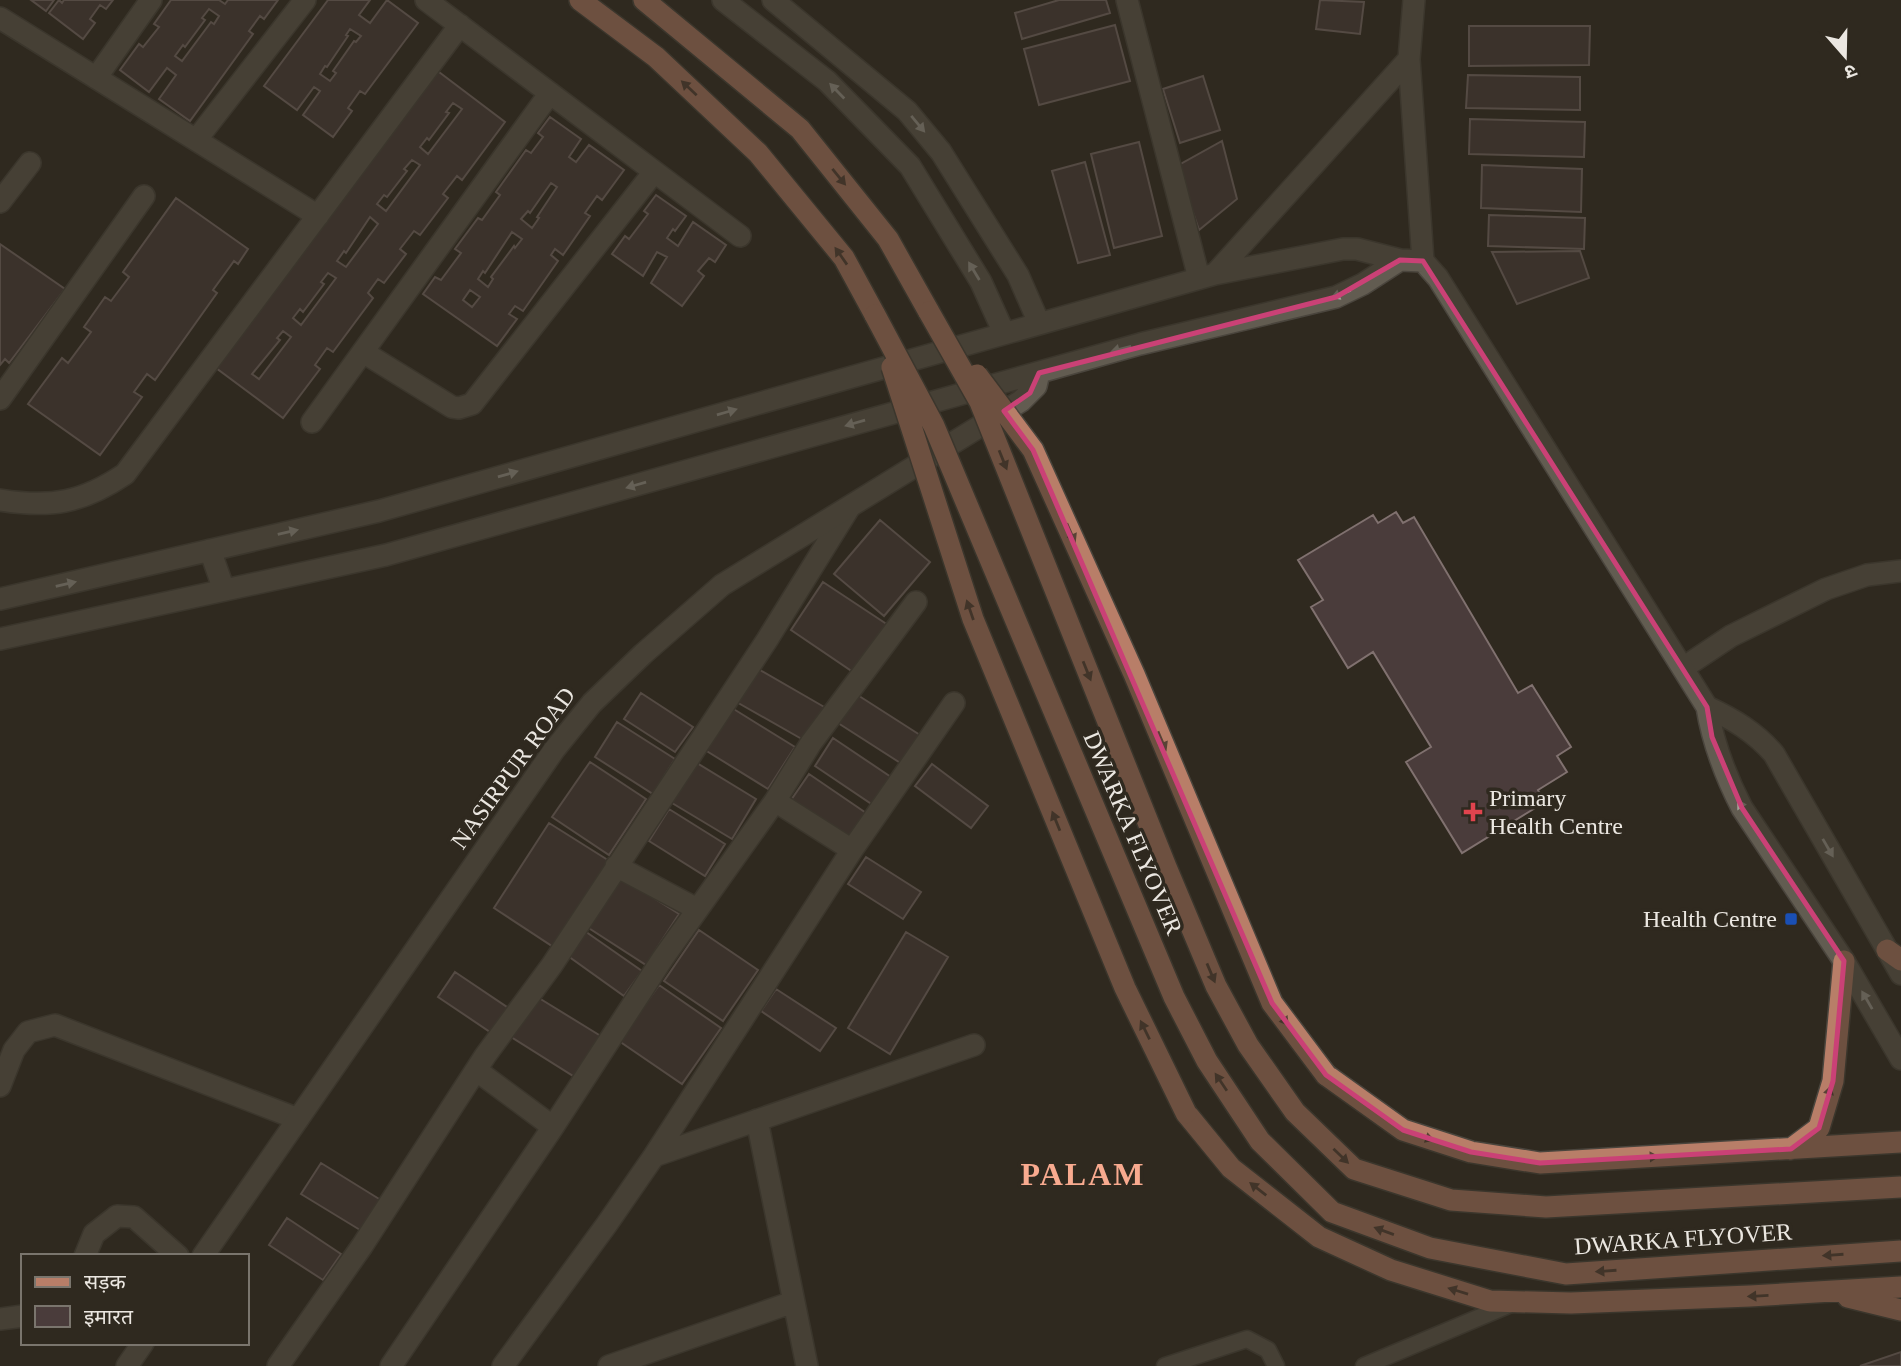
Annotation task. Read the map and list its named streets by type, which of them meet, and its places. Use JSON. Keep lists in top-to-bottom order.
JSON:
{
  "streets": {
    "main road": ["DWARKA FLYOVER"],
    "street": ["NASIRPUR ROAD"]
  },
  "districts": ["PALAM"],
  "places": {
    "health": ["Primary Health Centre"],
    "transit": ["Health Centre"]
  },
  "legend": ["सड़क", "इमारत"],
  "north": "bottom"
}
